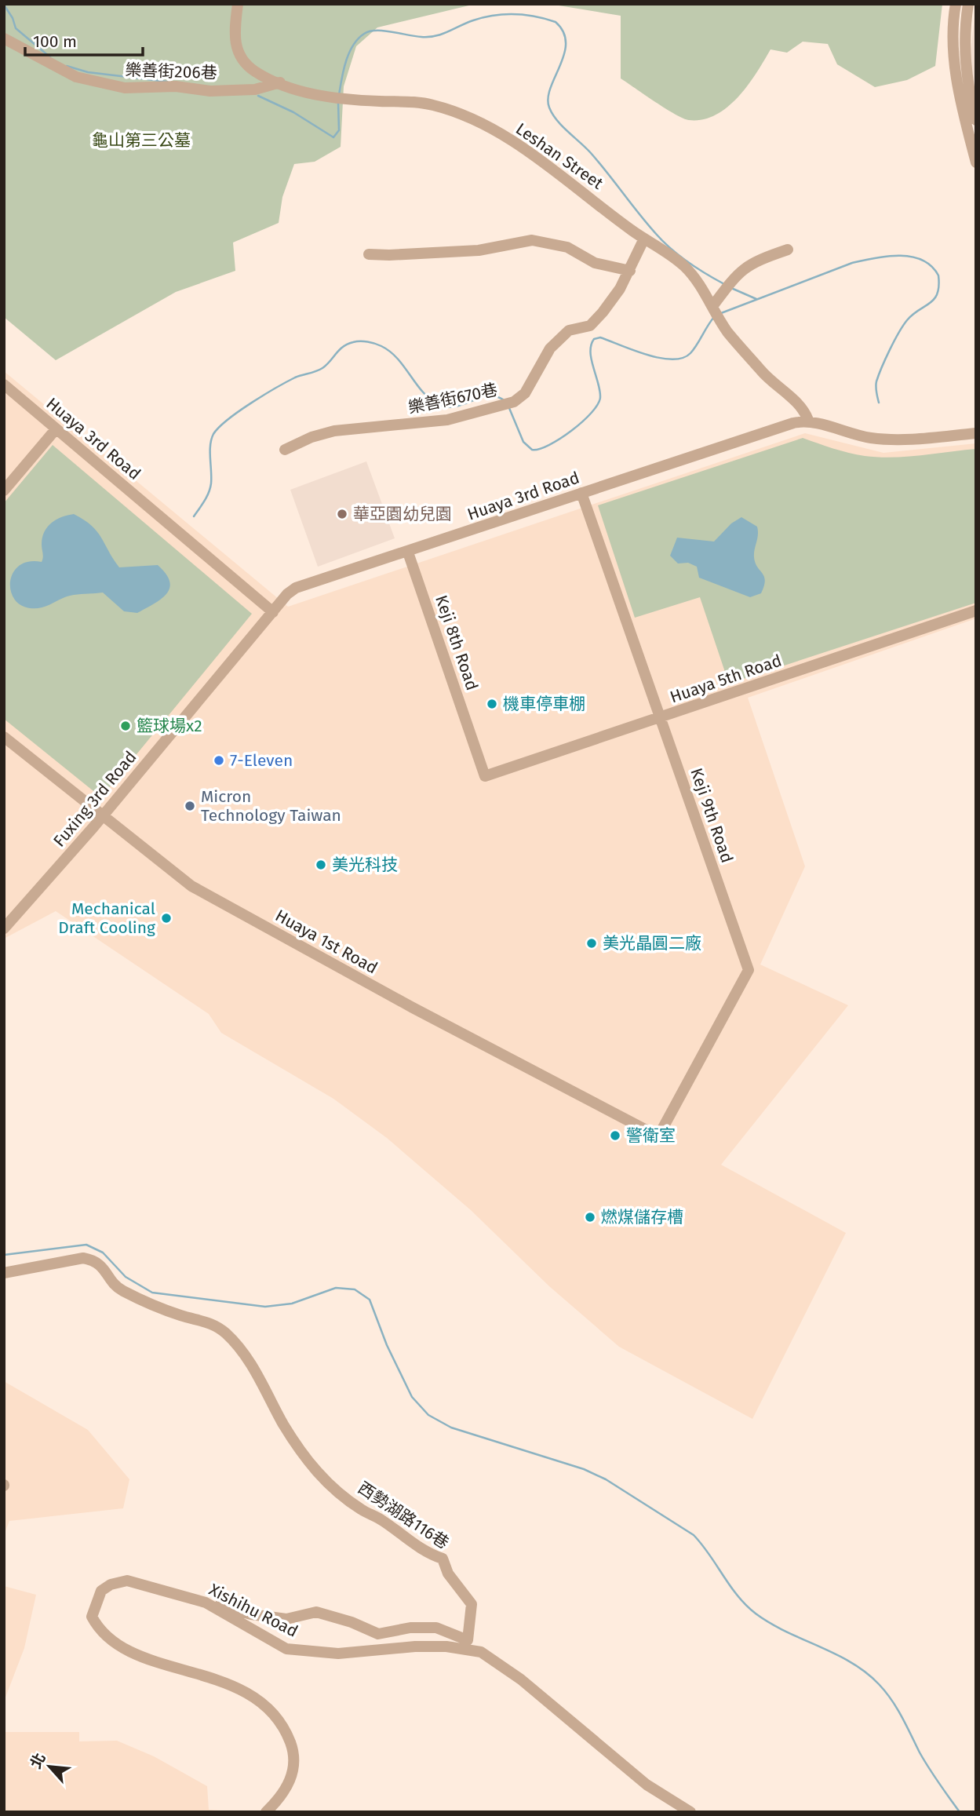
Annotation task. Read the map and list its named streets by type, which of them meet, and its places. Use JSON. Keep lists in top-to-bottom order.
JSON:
{
  "streets": {
    "street": [
      "樂善街206巷",
      "Leshan Street",
      "樂善街670巷",
      "Huaya 3rd Road",
      "Keji 8th Road",
      "Huaya 5th Road",
      "Fuxing 3rd Road",
      "Keji 9th Road",
      "Huaya 1st Road",
      "西勢湖路116巷",
      "Xishihu Road"
    ]
  },
  "crossings": [
    ["樂善街206巷", "Leshan Street"],
    ["Leshan Street", "樂善街670巷"],
    ["Leshan Street", "Huaya 3rd Road"],
    ["Huaya 3rd Road", "Keji 8th Road"],
    ["Huaya 3rd Road", "Fuxing 3rd Road"],
    ["Huaya 3rd Road", "Keji 9th Road"],
    ["Keji 8th Road", "Huaya 5th Road"],
    ["Huaya 5th Road", "Keji 9th Road"],
    ["Fuxing 3rd Road", "Huaya 1st Road"],
    ["Keji 9th Road", "Huaya 1st Road"],
    ["西勢湖路116巷", "Xishihu Road"]
  ],
  "parks": ["龜山第三公墓"],
  "places": [
    "華亞園幼兒園",
    "機車停車棚",
    "籃球場x2",
    "7-Eleven",
    "Micron Technology Taiwan",
    "美光科技",
    "Mechanical Draft Cooling",
    "美光晶圓二廠",
    "警衛室",
    "燃煤儲存槽"
  ],
  "scale_bar": "100 m",
  "north": "top left"
}
